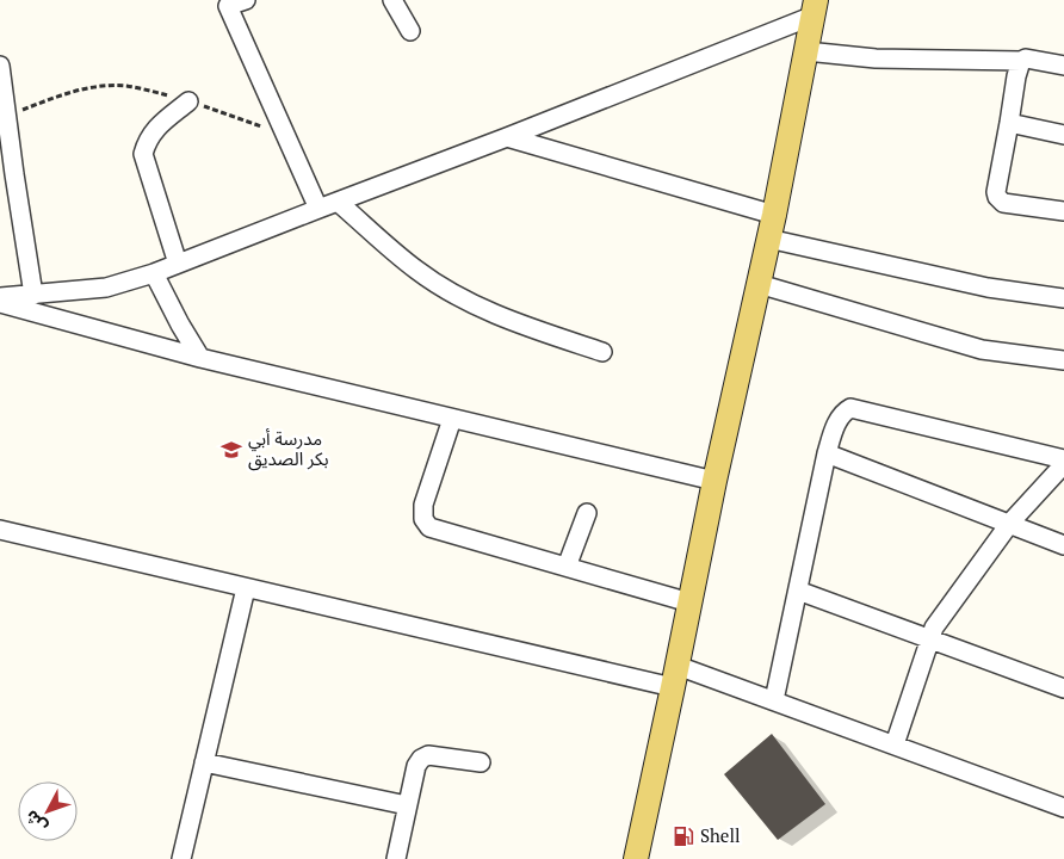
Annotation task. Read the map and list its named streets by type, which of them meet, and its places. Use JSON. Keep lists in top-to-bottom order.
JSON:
{
  "places": {
    "school or university": ["مدرسة أبي بكر الصديق"],
    "fuel station": ["Shell"]
  },
  "north": "bottom left"
}
